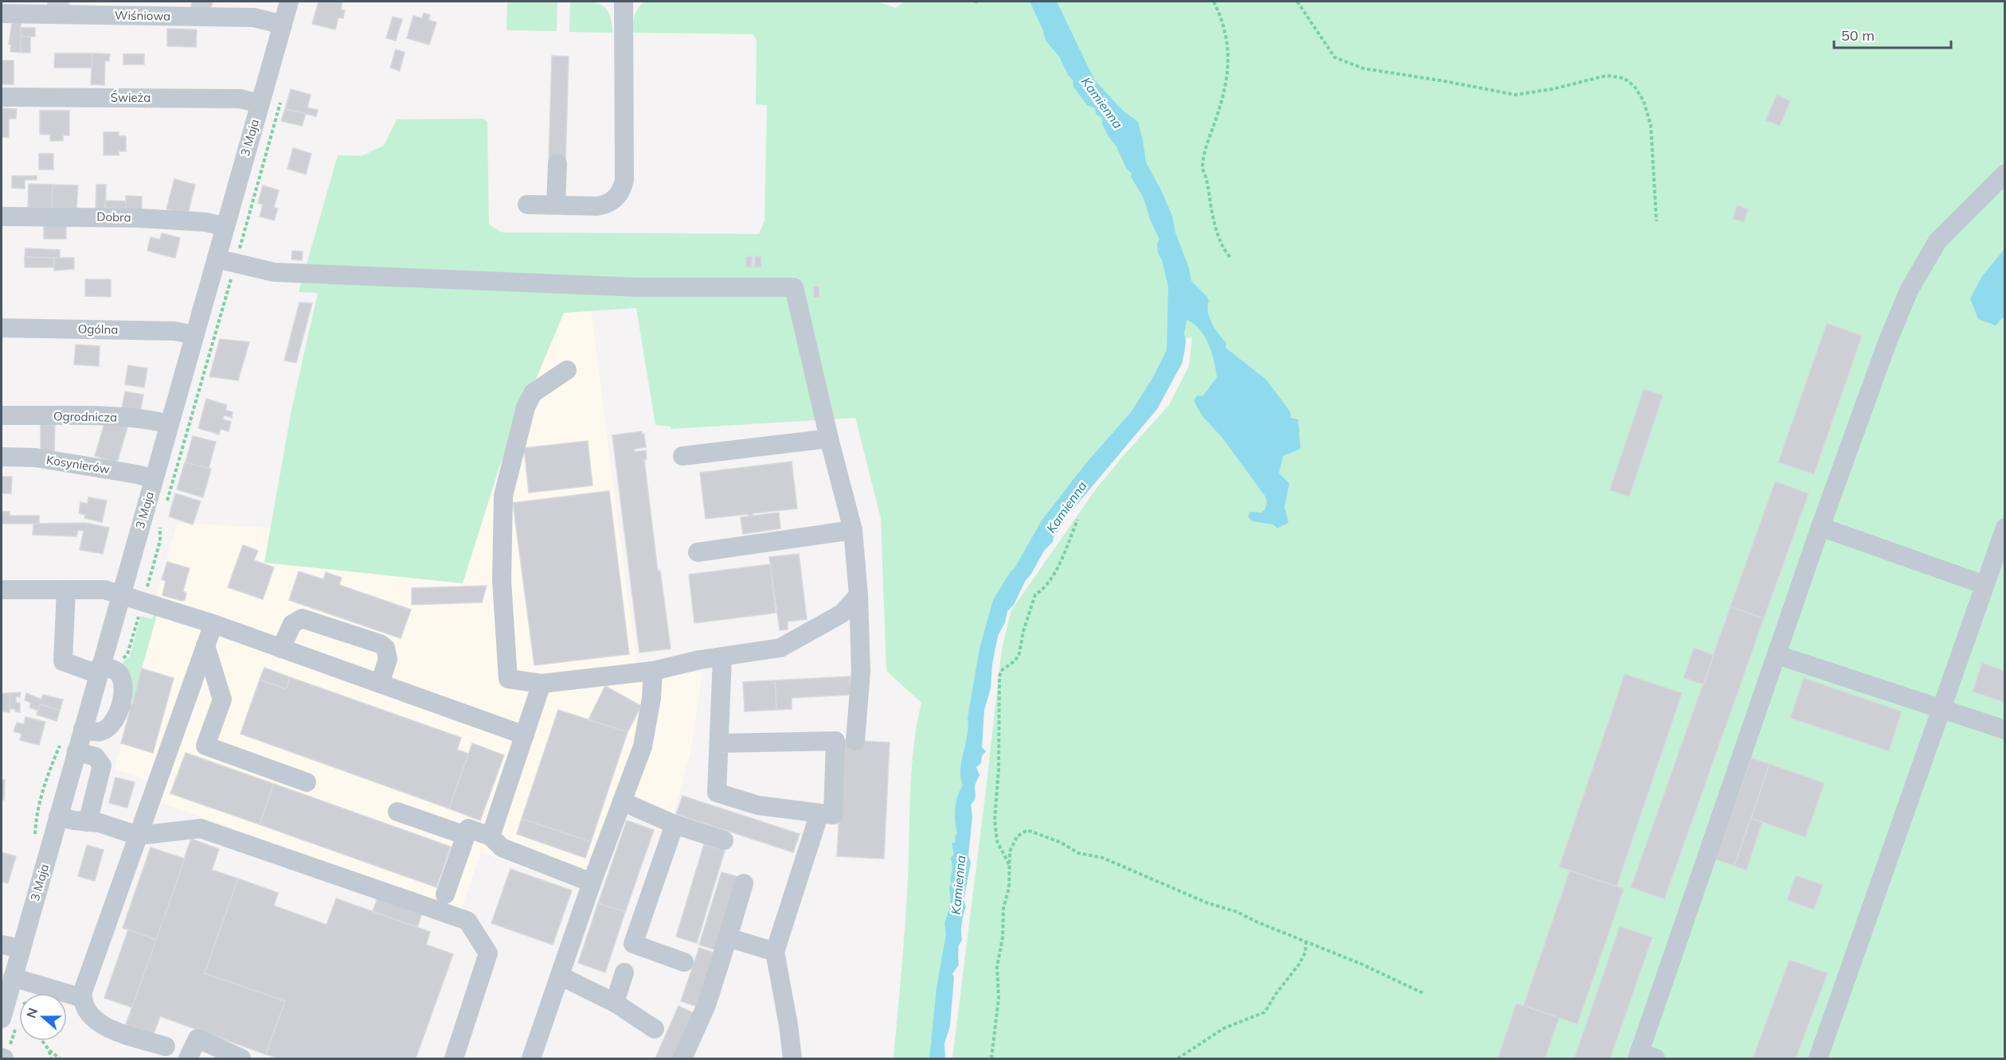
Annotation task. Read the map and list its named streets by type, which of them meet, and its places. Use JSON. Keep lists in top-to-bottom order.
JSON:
{
  "streets": {
    "street": [
      "Wiśniowa",
      "Świeża",
      "3 Maja",
      "Dobra",
      "Ogólna",
      "Ogrodnicza",
      "Kosynierów"
    ]
  },
  "crossings": [
    ["Wiśniowa", "3 Maja"],
    ["Świeża", "3 Maja"],
    ["3 Maja", "Dobra"],
    ["3 Maja", "Ogólna"],
    ["3 Maja", "Ogrodnicza"],
    ["3 Maja", "Kosynierów"]
  ],
  "water": ["Kamienna"],
  "scale_bar": "50 m",
  "north": "left"
}
